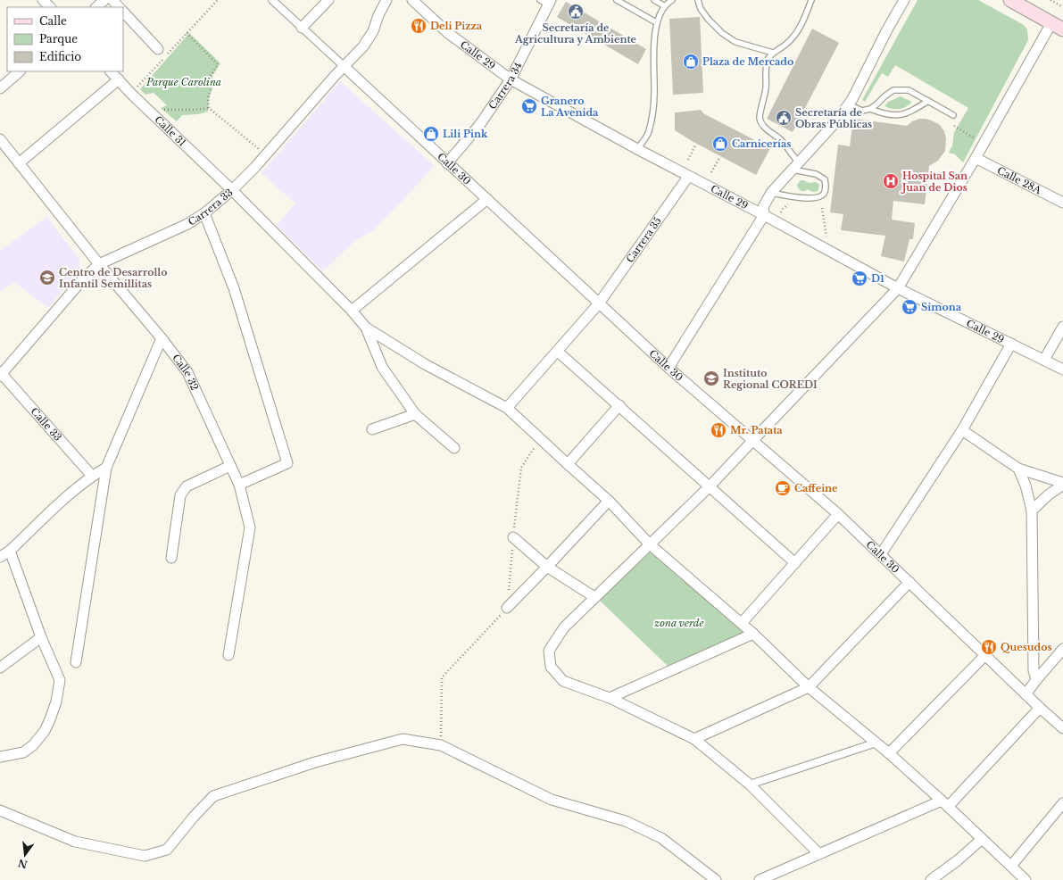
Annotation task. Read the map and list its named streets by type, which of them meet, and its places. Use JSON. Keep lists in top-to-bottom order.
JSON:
{
  "streets": {
    "street": [
      "Calle 29",
      "Carrera 34",
      "Calle 31",
      "Calle 30",
      "Calle 28A",
      "Carrera 33",
      "Carrera 35",
      "Calle 32",
      "Calle 33"
    ]
  },
  "crossings": [
    ["Calle 29", "Carrera 34"],
    ["Calle 29", "Carrera 35"],
    ["Carrera 34", "Calle 30"],
    ["Calle 31", "Carrera 33"],
    ["Calle 30", "Carrera 33"],
    ["Calle 30", "Carrera 35"],
    ["Carrera 33", "Calle 32"],
    ["Carrera 33", "Calle 33"]
  ],
  "parks": ["Parque Carolina", "zona verde"],
  "places": {
    "public building": ["Secretaría de Agricultura y Ambiente", "Secretaría de Obras Públicas"],
    "restaurant": ["Deli Pizza", "Mr. Patata", "Quesudos"],
    "shop": ["Plaza de Mercado", "Lili Pink", "Carnicerías"],
    "supermarket": ["Granero La Avenida", "D1", "Simona"],
    "hospital": ["Hospital San Juan de Dios"],
    "school or university": ["Centro de Desarrollo Infantil Semillitas", "Instituto Regional COREDI"],
    "cafe": ["Caffeine"]
  },
  "legend": ["Calle", "Parque", "Edificio"],
  "north": "bottom"
}
